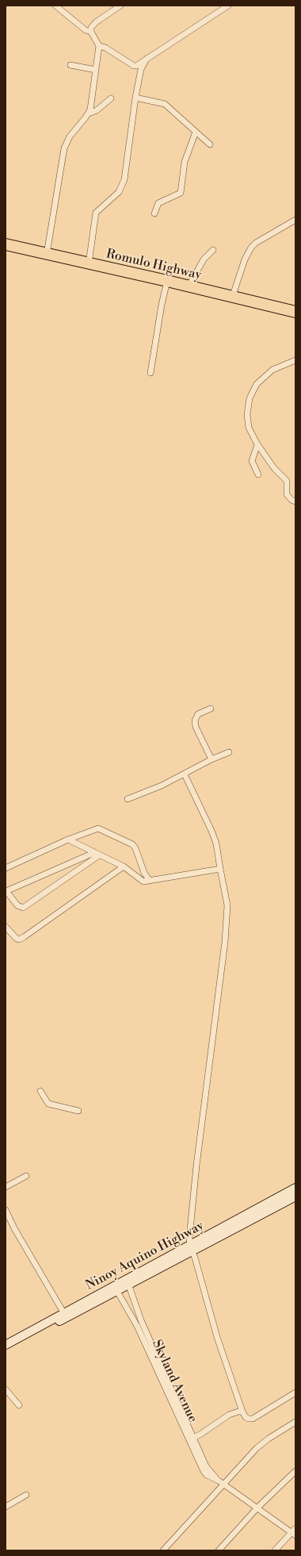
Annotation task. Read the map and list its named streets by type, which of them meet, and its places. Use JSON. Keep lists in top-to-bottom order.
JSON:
{
  "streets": {
    "highway": ["Romulo Highway"],
    "main road": ["Ninoy Aquino Highway"],
    "street": ["Skyland Avenue"]
  },
  "crossings": [
    ["Ninoy Aquino Highway", "Skyland Avenue"]
  ]
}
